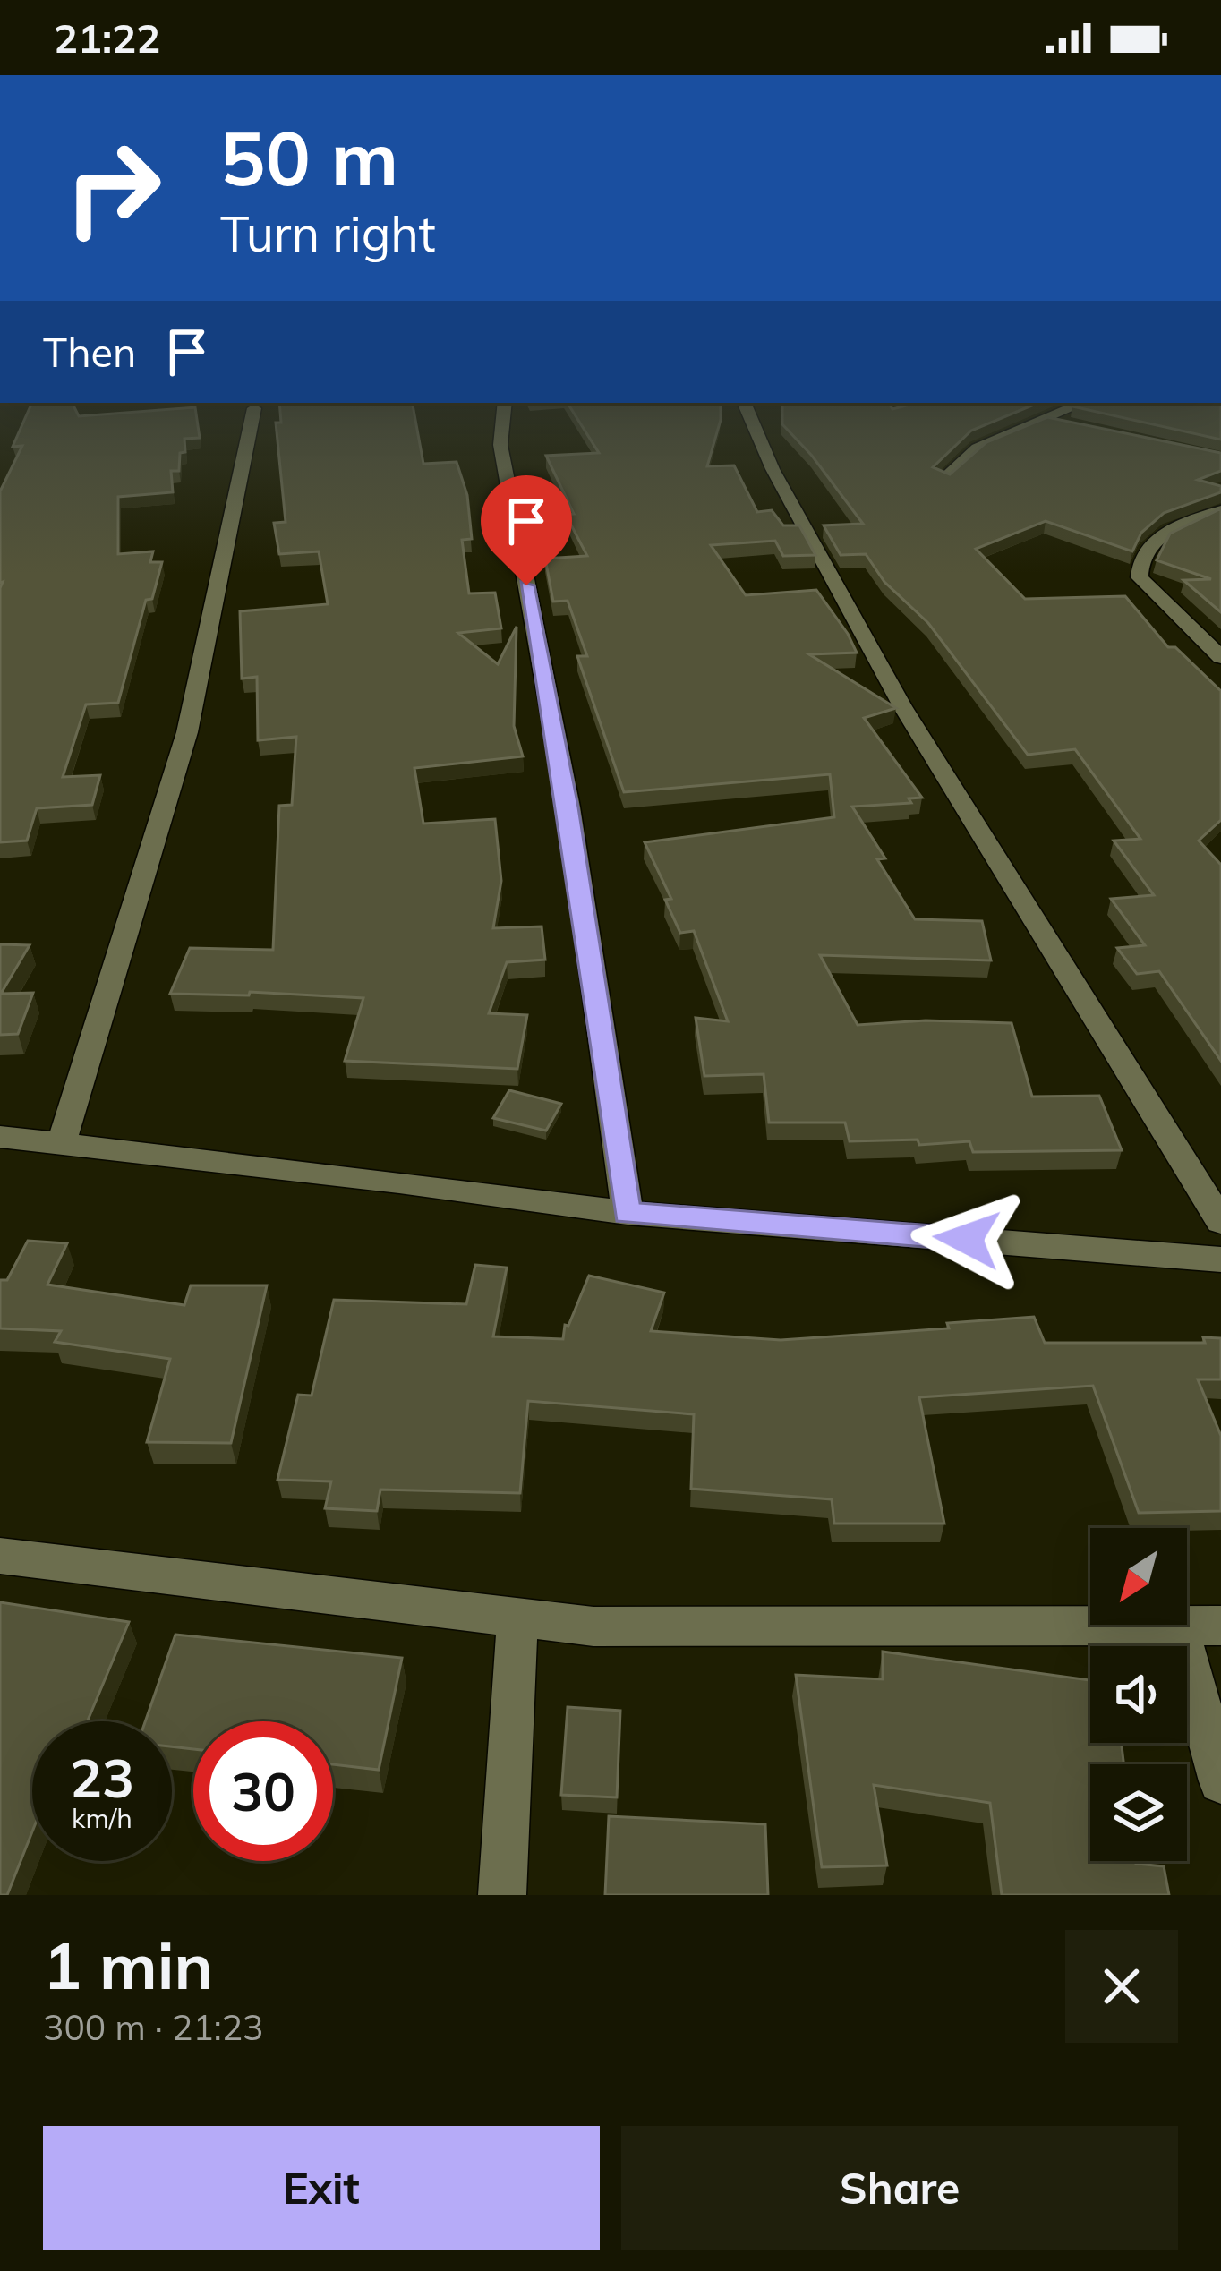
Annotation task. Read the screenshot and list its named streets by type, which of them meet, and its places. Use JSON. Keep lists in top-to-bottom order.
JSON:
{
  "north": "bottom left",
  "page": {
    "status": "21:22",
    "turn": ["50 m", "Turn right"],
    "then": "Then",
    "speed": "23 km/h",
    "limit": "30",
    "heading": ["1 min", "300 m · 21:23"],
    "buttons": ["Exit", "Share"]
  }
}
